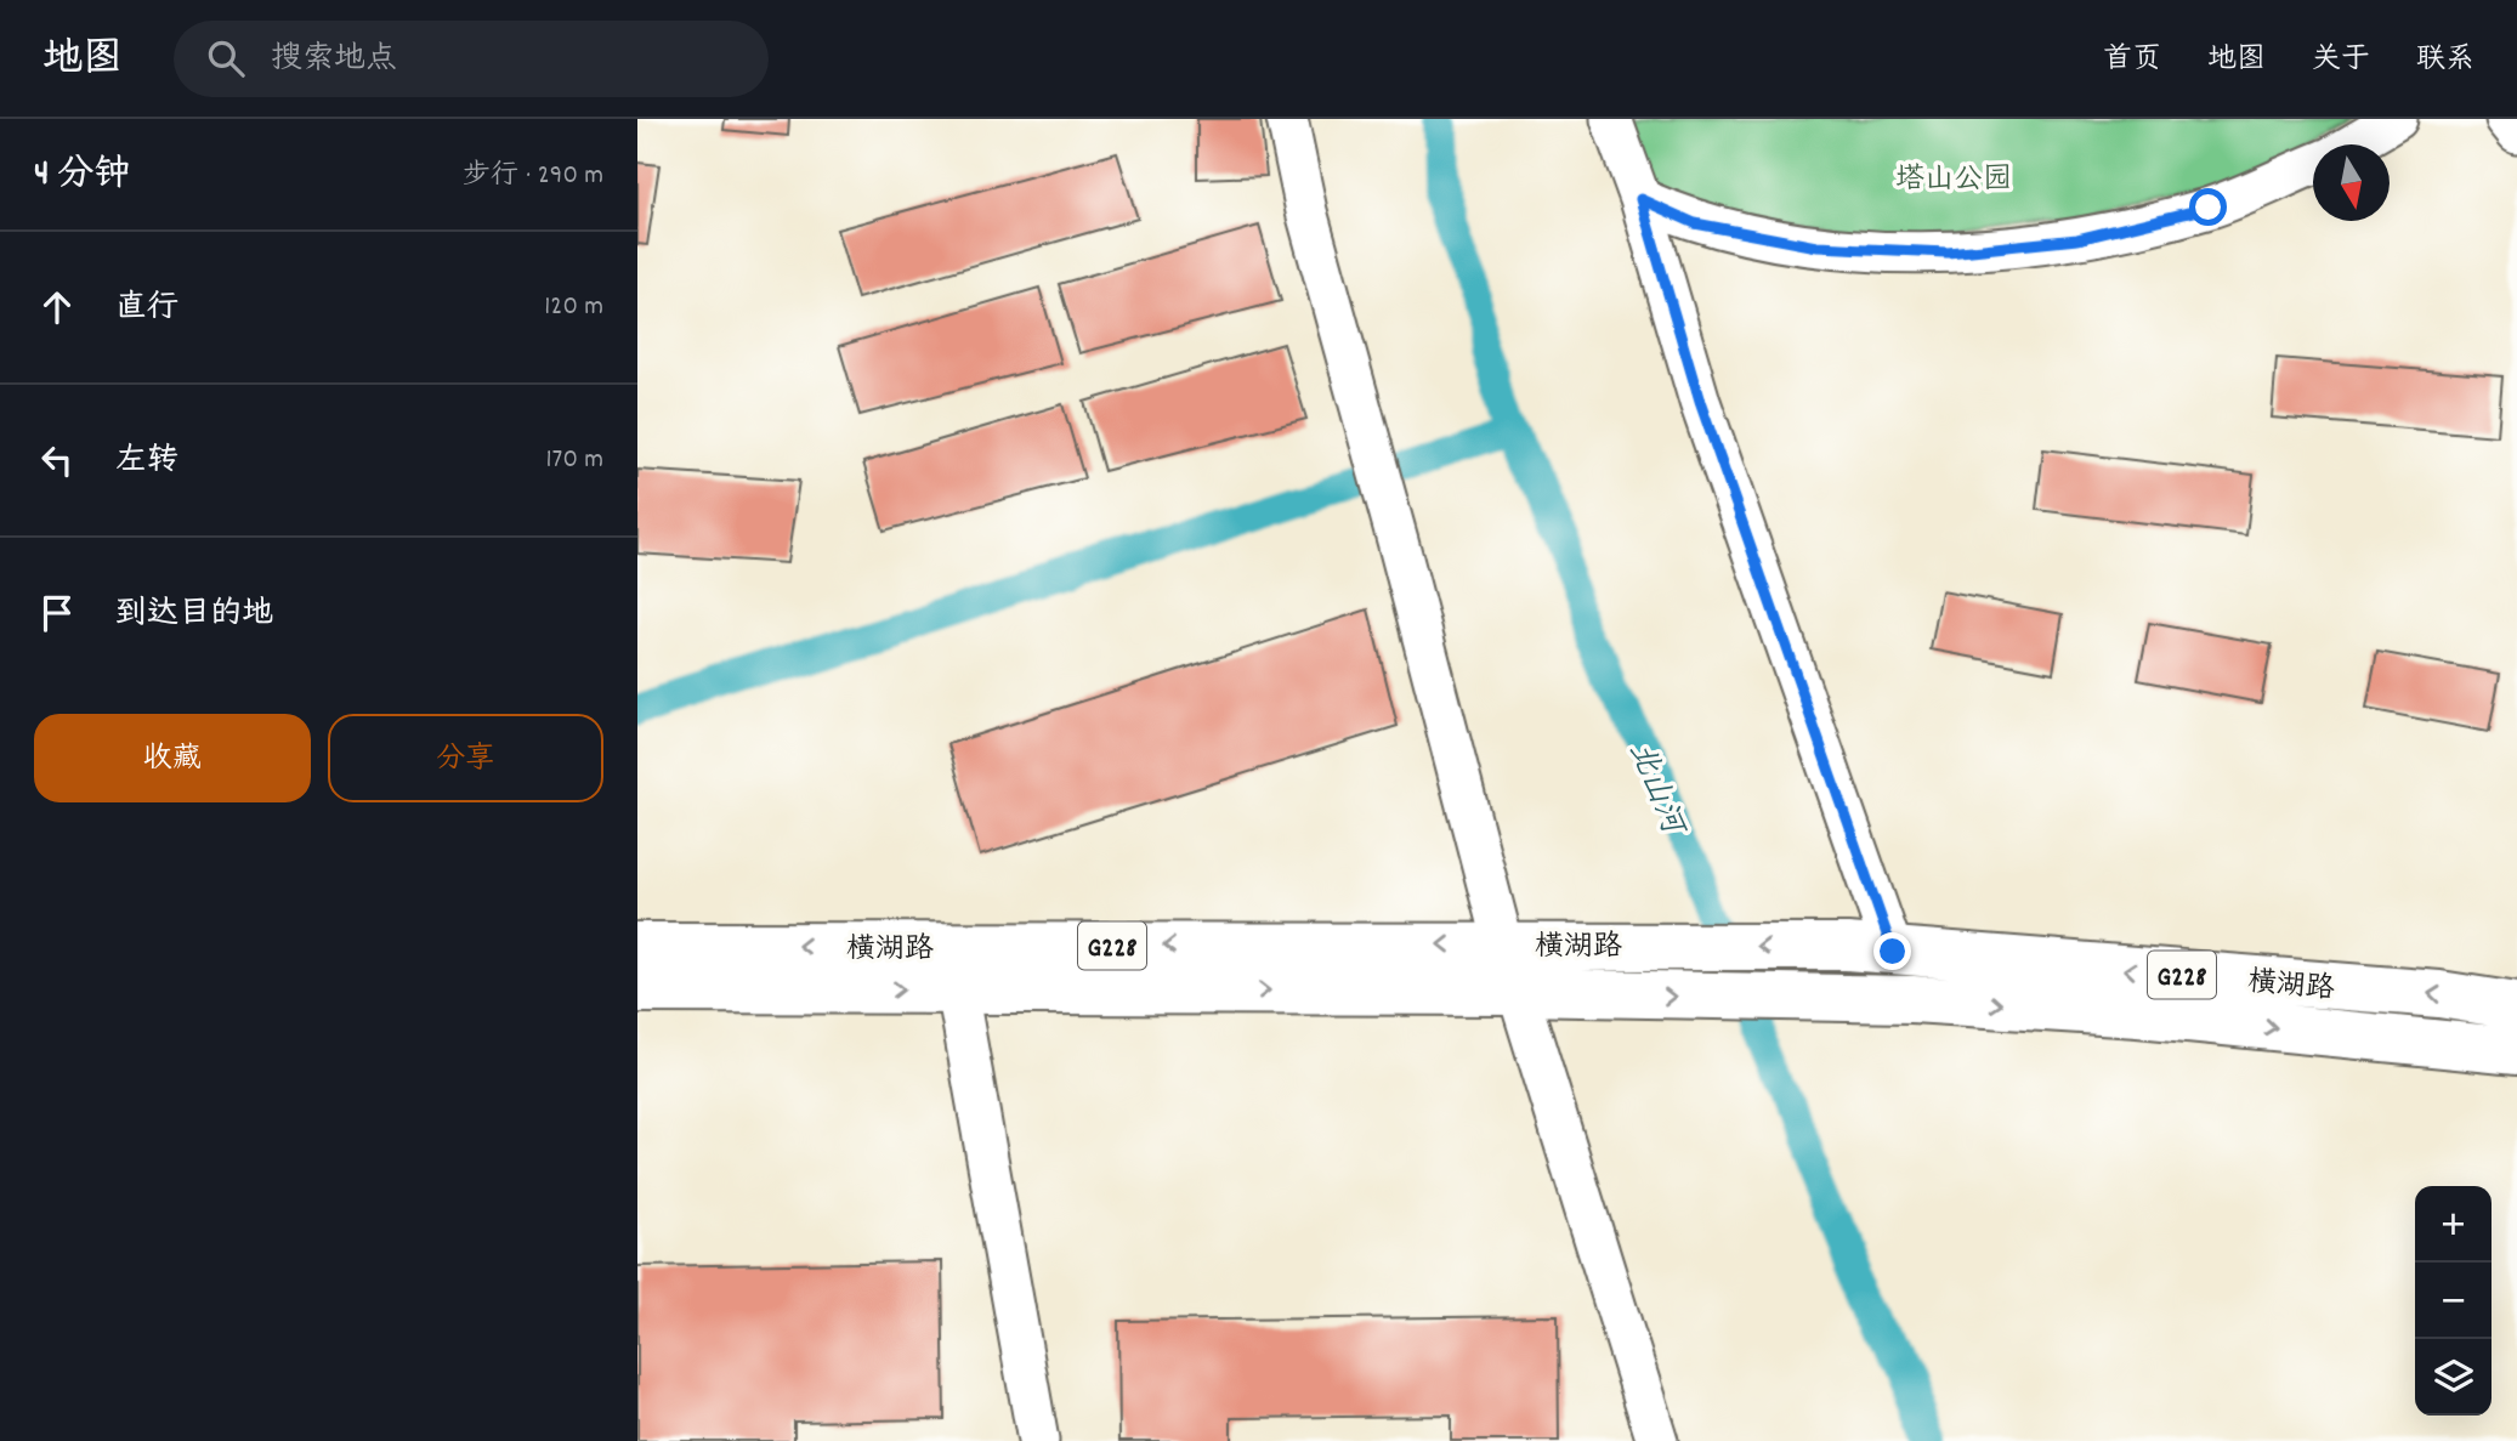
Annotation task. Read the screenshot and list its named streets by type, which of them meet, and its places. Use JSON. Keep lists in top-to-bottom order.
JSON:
{
  "streets": {
    "highway": ["横湖路", "G228"]
  },
  "water": ["北山河"],
  "parks": ["塔山公园"],
  "north": "bottom",
  "page": {
    "header": "地图",
    "search": "搜索地点",
    "nav": [
      "首页",
      "地图",
      "关于",
      "联系"
    ],
    "heading": ["4 分钟", "步行 · 290 m"],
    "list": [
      ["直行", "120 m"],
      ["左转", "170 m"],
      "到达目的地"
    ],
    "buttons": ["收藏", "分享"],
    "map_buttons": ["+", "−"]
  }
}
